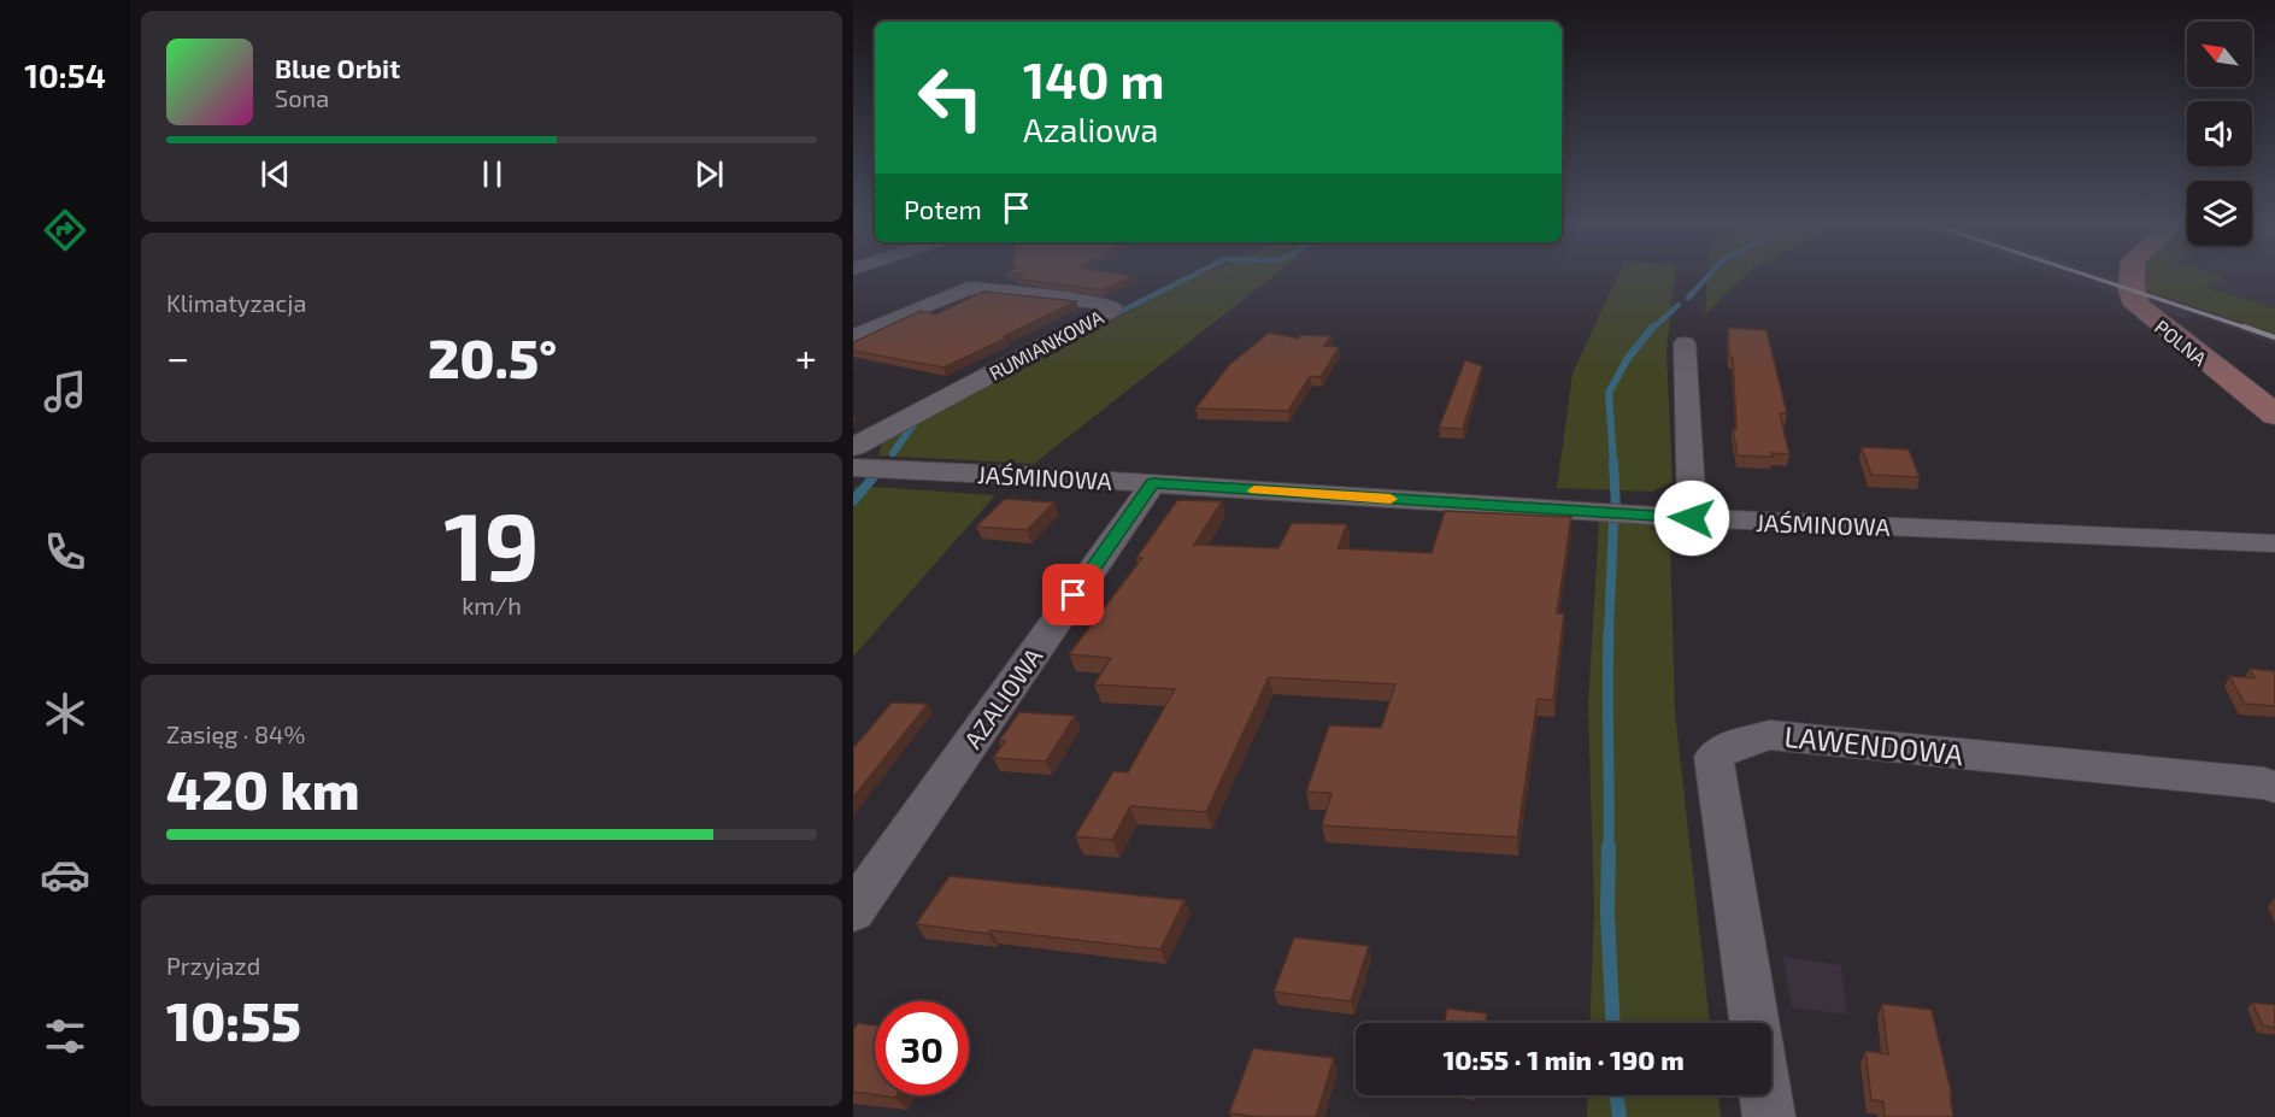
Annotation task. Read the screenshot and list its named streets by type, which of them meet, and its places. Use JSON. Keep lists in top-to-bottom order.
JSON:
{
  "streets": {
    "street": [
      "POLNA",
      "RUMIANKOWA",
      "JAŚMINOWA",
      "AZALIOWA",
      "LAWENDOWA"
    ]
  },
  "crossings": [
    ["JAŚMINOWA", "AZALIOWA"]
  ],
  "north": "top left",
  "page": {
    "tabs": "10:54",
    "turn": ["140 m", "Azaliowa"],
    "song": ["Blue Orbit", "Sona"],
    "then": "Potem",
    "tile": [
      "Klimatyzacja",
      ["19", "km/h"],
      ["Zasięg · 84%", "420 km"],
      ["Przyjazd", "10:55"]
    ],
    "heat": ["−", "20.5°", "+"],
    "limit": "30",
    "trip": "10:55 · 1 min · 190 m"
  }
}
